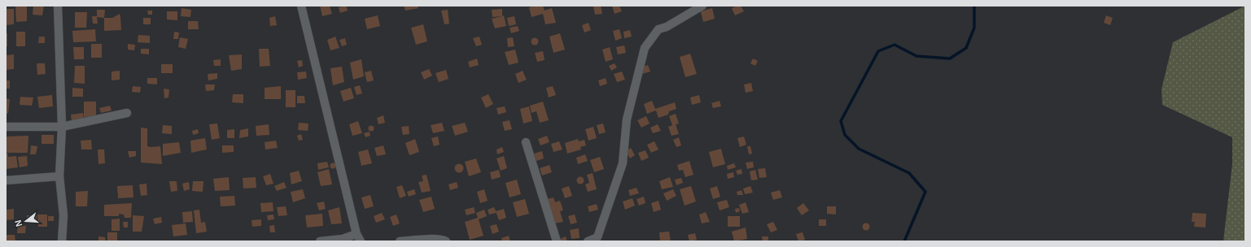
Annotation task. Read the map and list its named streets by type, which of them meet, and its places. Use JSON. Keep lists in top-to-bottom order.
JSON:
{
  "north": "left"
}
